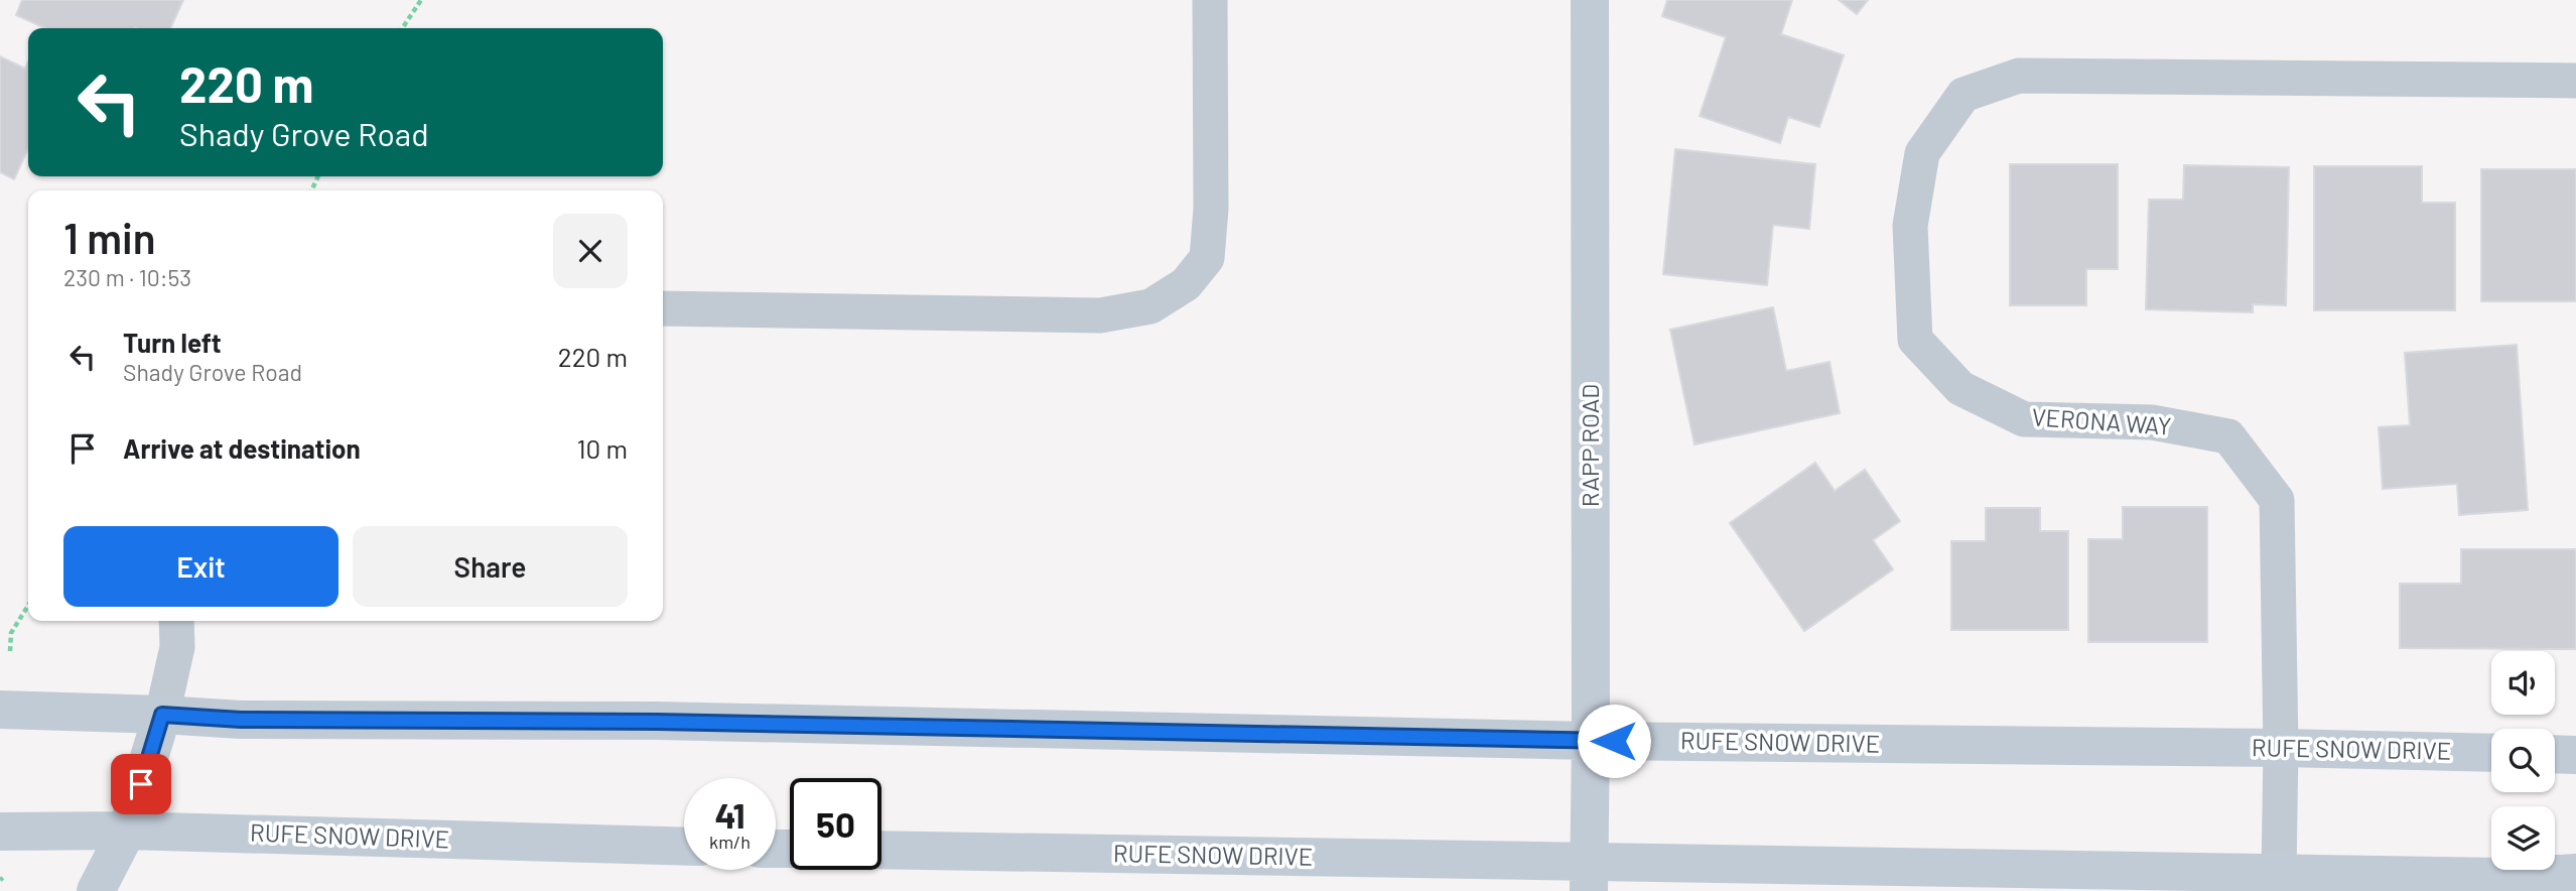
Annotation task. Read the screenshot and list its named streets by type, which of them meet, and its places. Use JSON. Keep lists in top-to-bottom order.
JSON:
{
  "streets": {
    "main road": ["RAPP ROAD", "RUFE SNOW DRIVE"],
    "street": ["VERONA WAY"]
  },
  "crossings": [
    ["VERONA WAY", "RUFE SNOW DRIVE"],
    ["RAPP ROAD", "RUFE SNOW DRIVE"]
  ],
  "page": {
    "turn": ["220 m", "Shady Grove Road"],
    "heading": ["1 min", "230 m · 10:53"],
    "list": [
      {
        "name": "Turn left",
        "note": "Shady Grove Road",
        "value": "220 m"
      },
      {
        "name": "Arrive at destination",
        "value": "10 m"
      }
    ],
    "buttons": ["Exit", "Share"],
    "speed": "41 km/h",
    "limit": "50"
  }
}
